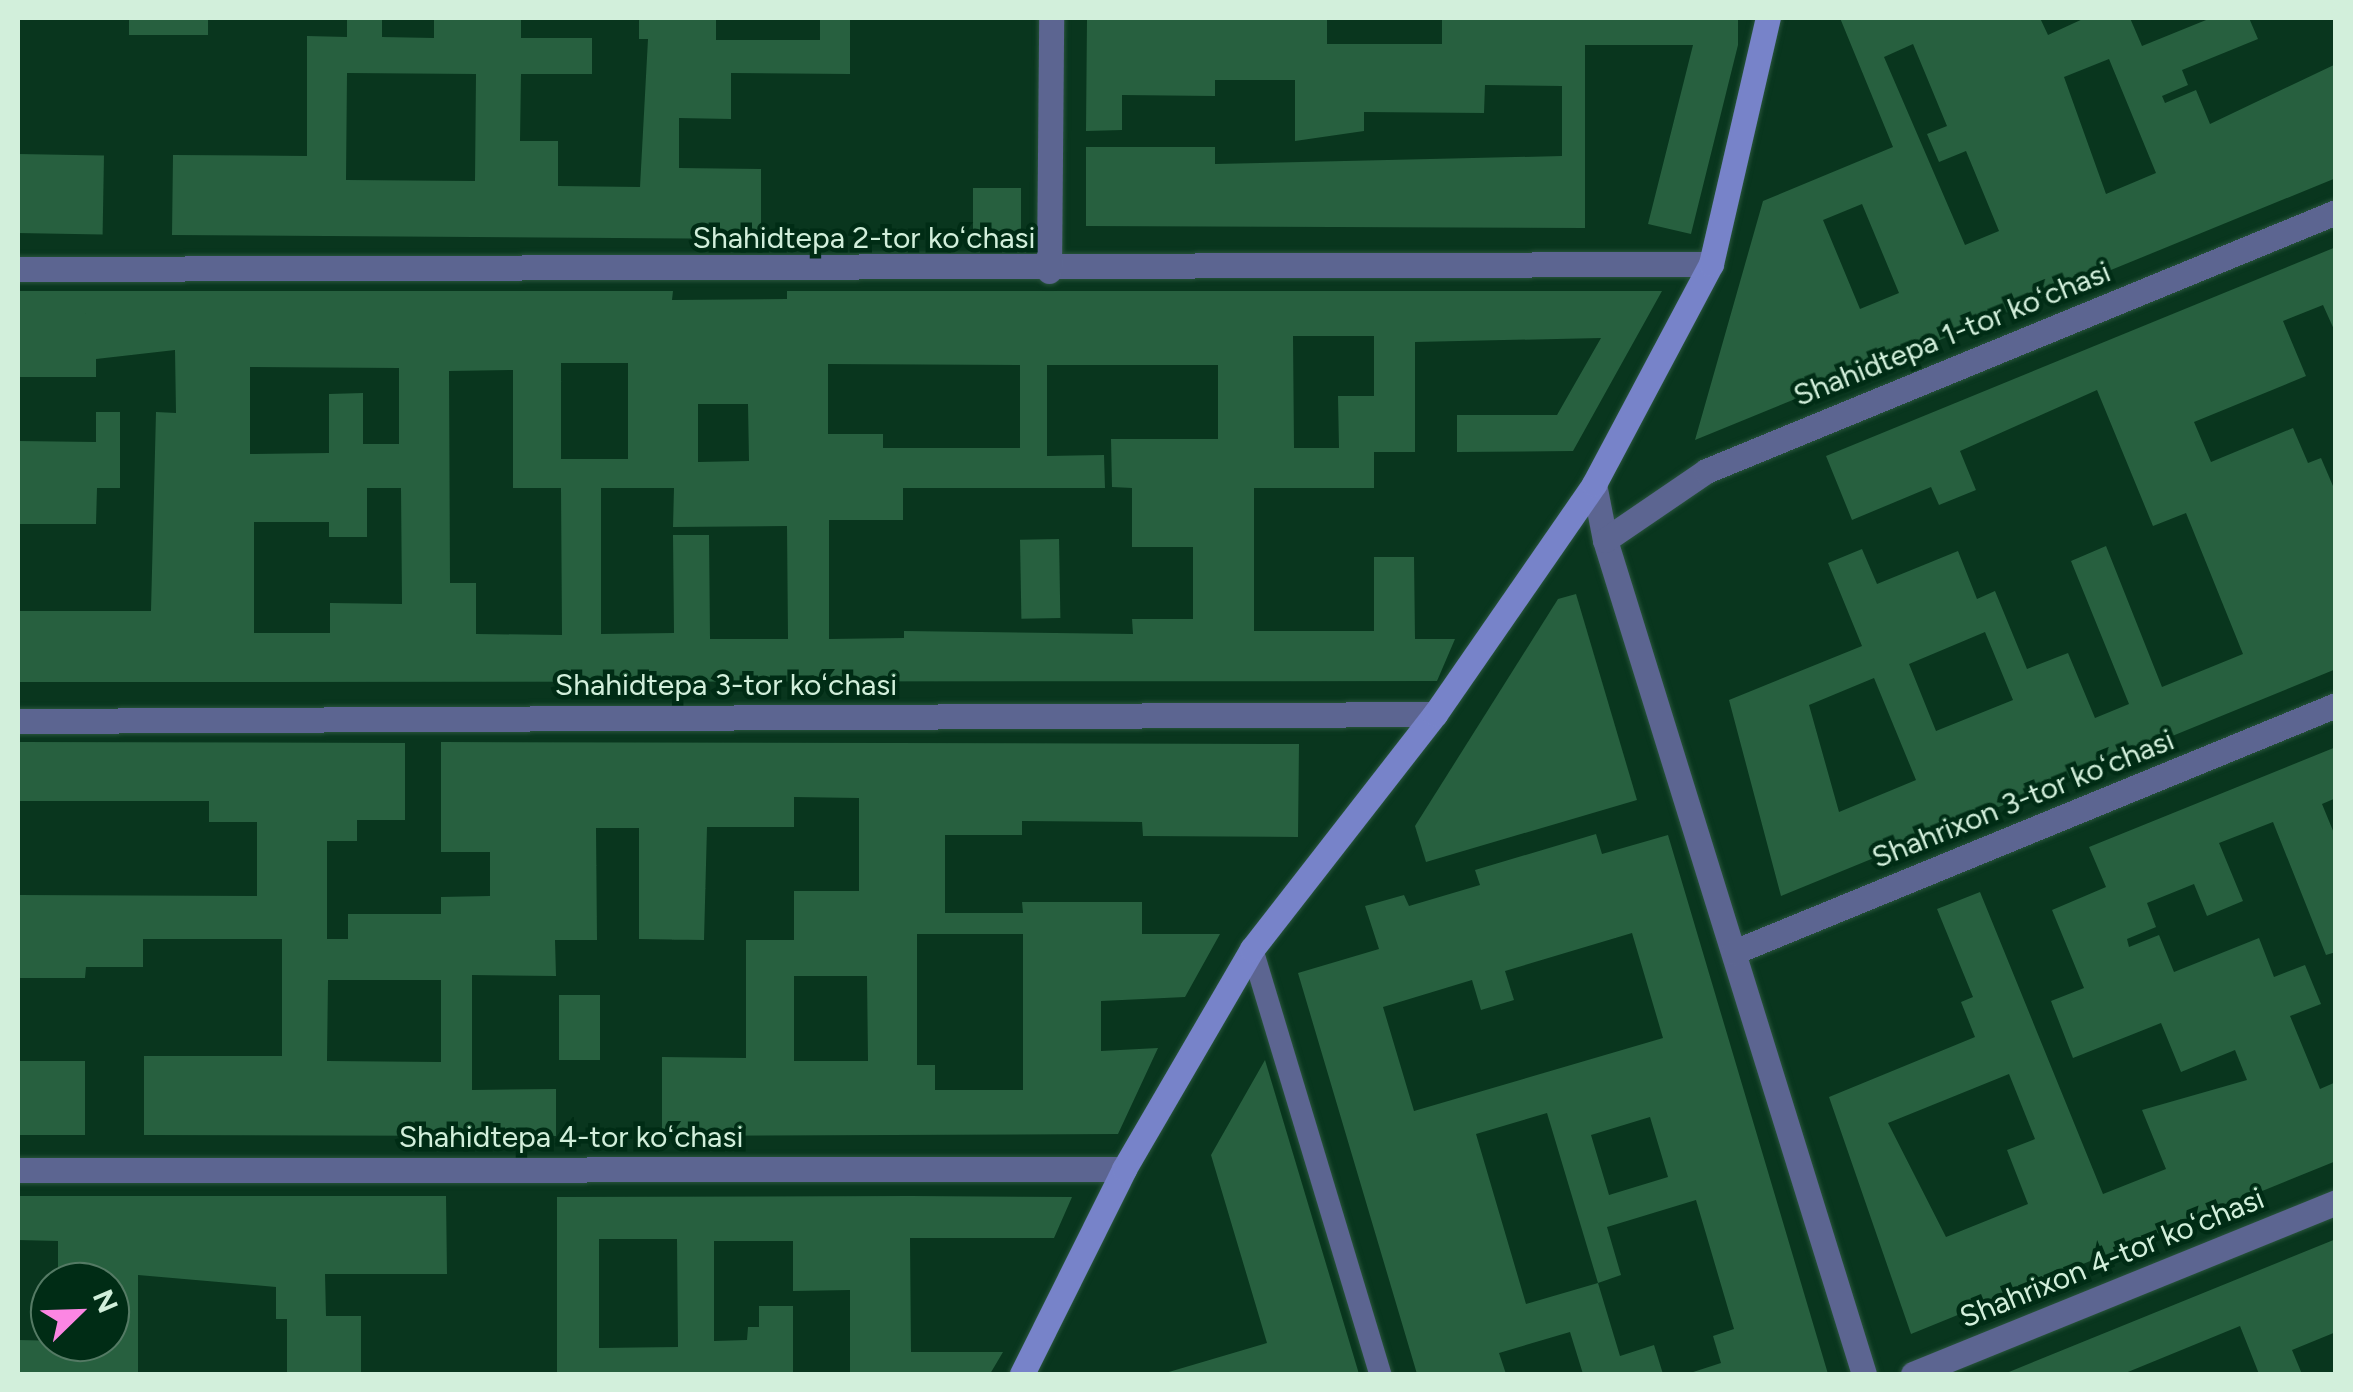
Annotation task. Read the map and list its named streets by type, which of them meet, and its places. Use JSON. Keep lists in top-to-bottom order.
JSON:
{
  "streets": {
    "street": [
      "Shahidtepa 2-tor koʻchasi",
      "Shahidtepa 1-tor koʻchasi",
      "Shahidtepa 3-tor koʻchasi",
      "Shahrixon 3-tor koʻchasi",
      "Shahidtepa 4-tor koʻchasi",
      "Shahrixon 4-tor koʻchasi"
    ]
  },
  "north": "top right"
}
